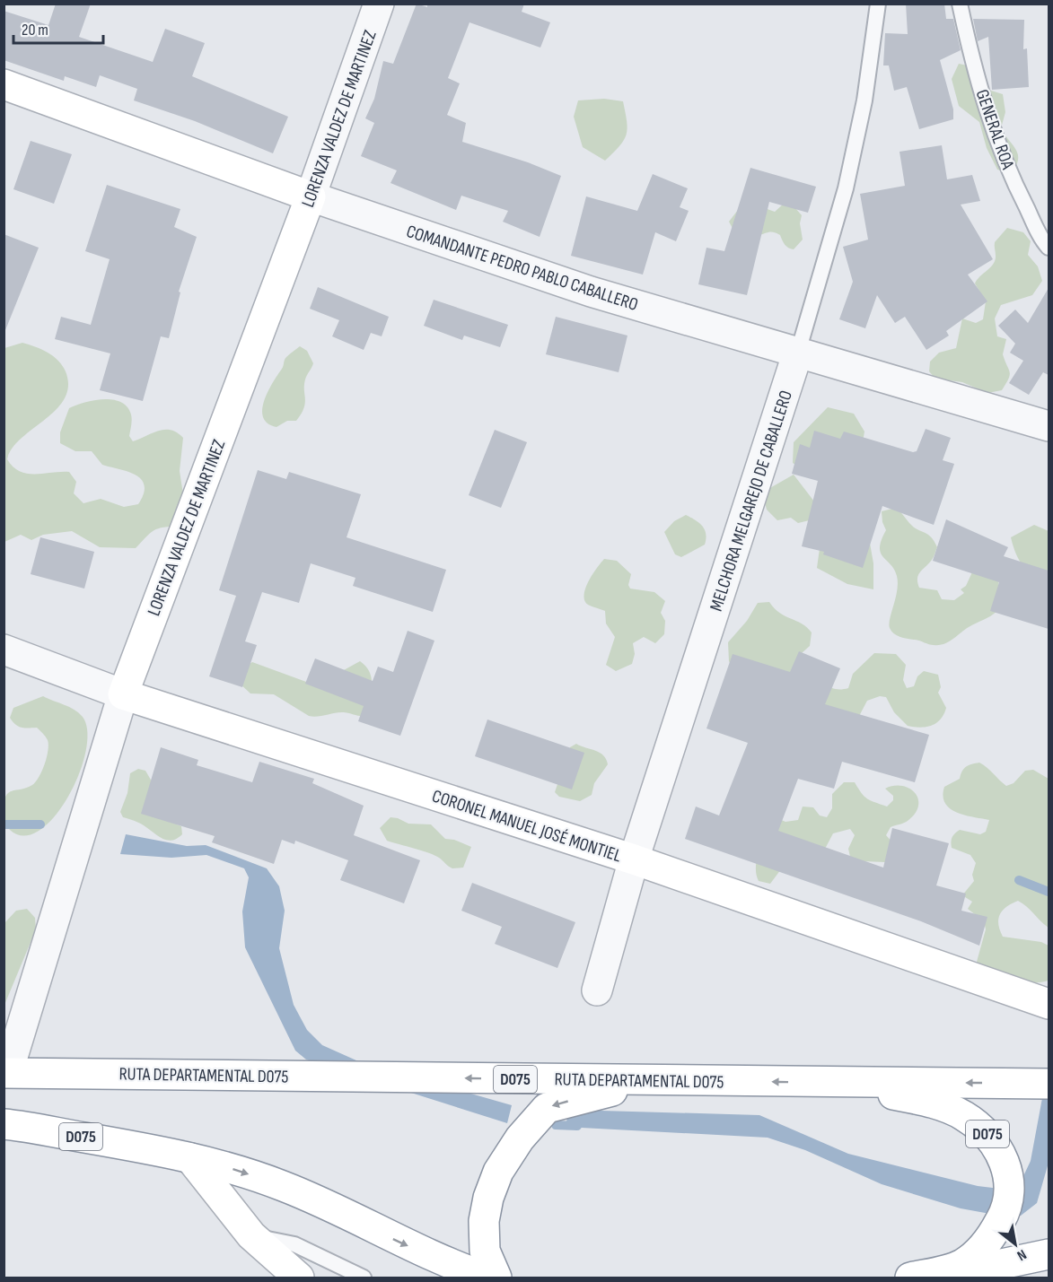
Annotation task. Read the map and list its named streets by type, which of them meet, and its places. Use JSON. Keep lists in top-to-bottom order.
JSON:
{
  "streets": {
    "main road": [
      "LORENZA VALDEZ DE MARTINEZ",
      "COMANDANTE PEDRO PABLO CABALLERO",
      "CORONEL MANUEL JOSÉ MONTIEL",
      "RUTA DEPARTAMENTAL D075",
      "D075"
    ],
    "street": ["MELCHORA MELGAREJO DE CABALLERO"],
    "lane": ["GENERAL ROA"]
  },
  "crossings": [
    ["LORENZA VALDEZ DE MARTINEZ", "COMANDANTE PEDRO PABLO CABALLERO"],
    ["LORENZA VALDEZ DE MARTINEZ", "CORONEL MANUEL JOSÉ MONTIEL"],
    ["LORENZA VALDEZ DE MARTINEZ", "RUTA DEPARTAMENTAL D075"],
    ["COMANDANTE PEDRO PABLO CABALLERO", "MELCHORA MELGAREJO DE CABALLERO"],
    ["MELCHORA MELGAREJO DE CABALLERO", "CORONEL MANUEL JOSÉ MONTIEL"],
    ["RUTA DEPARTAMENTAL D075", "D075"]
  ],
  "scale_bar": "20 m",
  "north": "bottom right"
}
